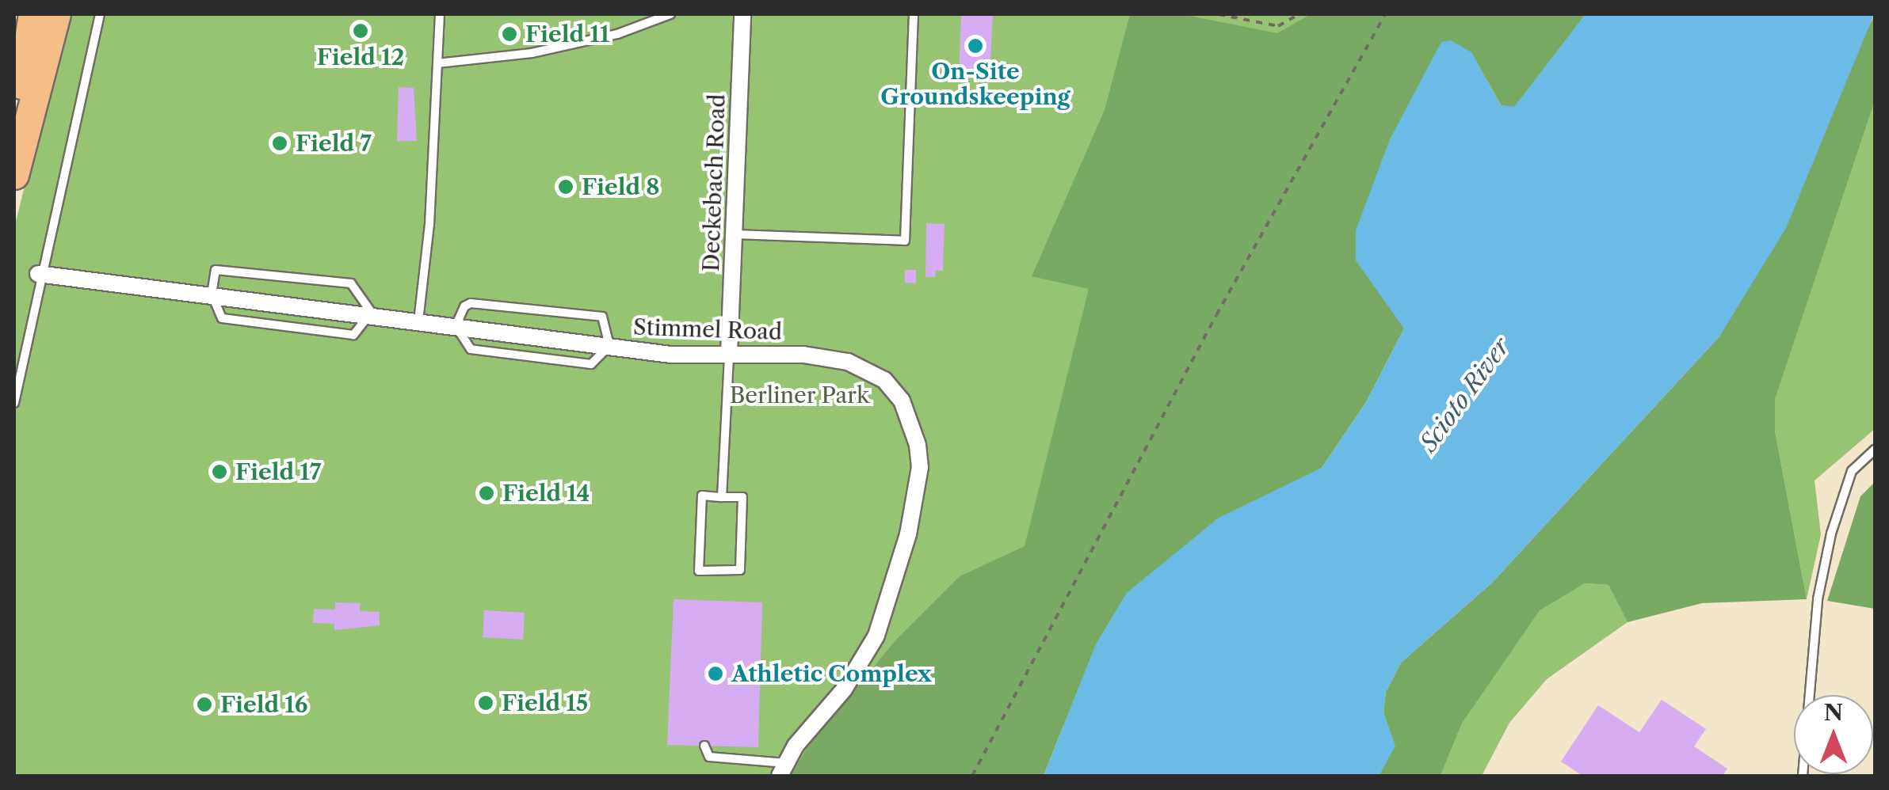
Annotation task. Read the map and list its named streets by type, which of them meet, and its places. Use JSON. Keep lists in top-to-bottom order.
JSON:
{
  "streets": {
    "street": ["Deckebach Road", "Stimmel Road"]
  },
  "crossings": [
    ["Deckebach Road", "Stimmel Road"]
  ],
  "water": ["Scioto River"],
  "parks": ["Berliner Park"],
  "places": [
    "Field 12",
    "Field 11",
    "On-Site Groundskeeping",
    "Field 7",
    "Field 8",
    "Field 17",
    "Field 14",
    "Athletic Complex",
    "Field 15",
    "Field 16"
  ],
  "north": "top"
}
